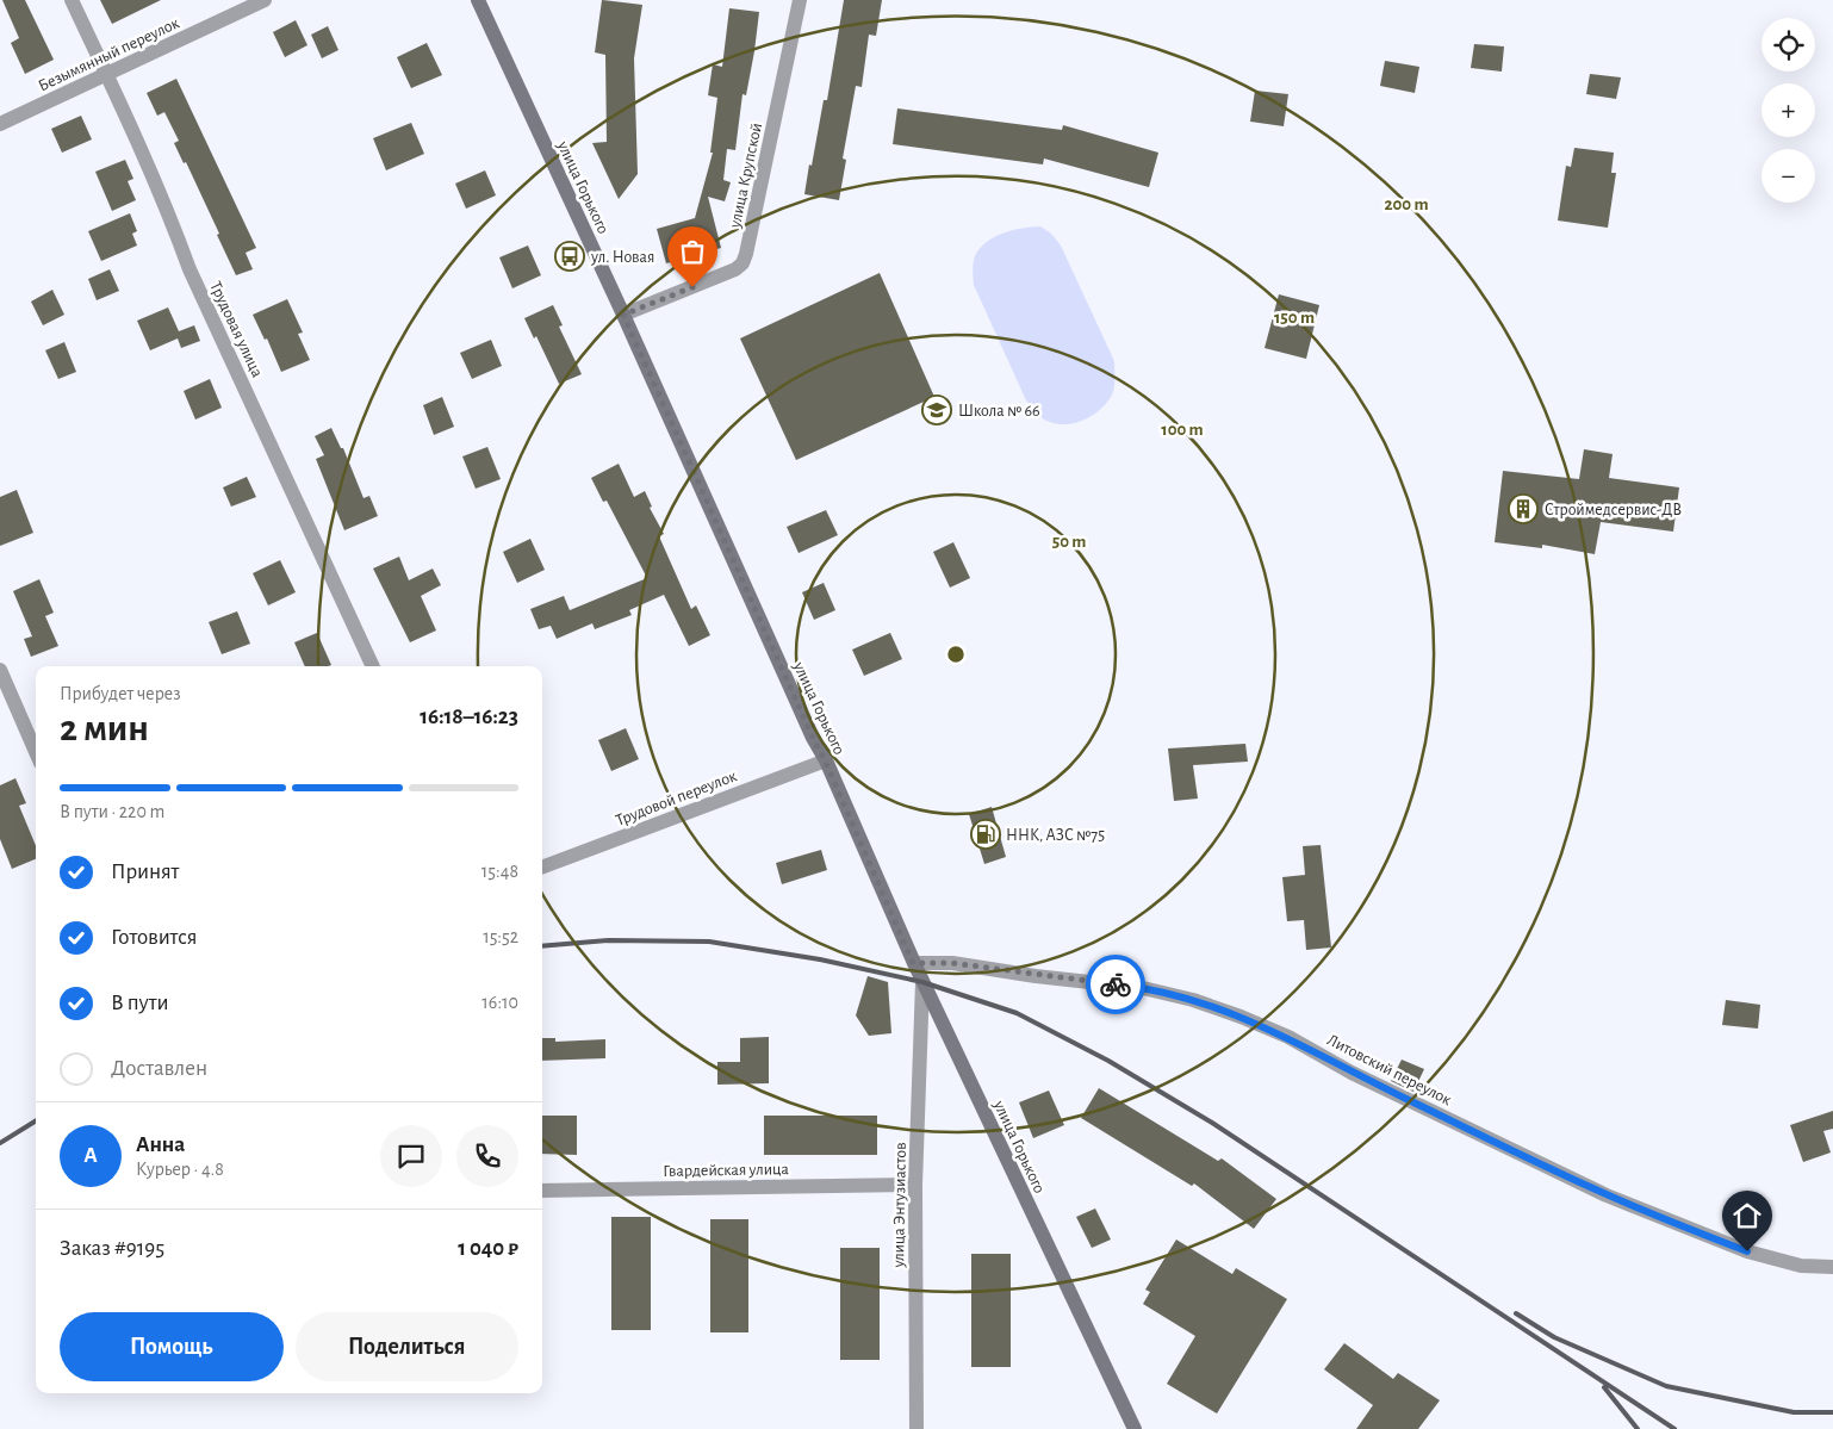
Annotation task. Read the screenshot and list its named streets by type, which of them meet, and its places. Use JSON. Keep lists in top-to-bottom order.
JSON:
{
  "streets": {
    "main road": ["улица Горького"],
    "street": [
      "Безымянный переулок",
      "улица Крупской",
      "Трудовая улица",
      "Трудовой переулок",
      "Литовский переулок",
      "Гвардейская улица",
      "улица Энтузиастов"
    ]
  },
  "crossings": [
    ["Безымянный переулок", "Трудовая улица"],
    ["улица Крупской", "улица Горького"],
    ["улица Горького", "Трудовой переулок"],
    ["улица Горького", "Литовский переулок"],
    ["улица Горького", "улица Энтузиастов"],
    ["Гвардейская улица", "улица Энтузиастов"]
  ],
  "places": {
    "bus stop": ["ул. Новая"],
    "school or university": ["Школа № 66"],
    "building": ["Строймедсервис-ДВ"],
    "fuel station": ["ННК, АЗС №75"]
  },
  "page": {
    "map_buttons": ["+", "−"],
    "heading": ["2 мин", "Прибудет через", "16:18–16:23"],
    "panel": [
      "Анна",
      "Курьер · 4.8",
      "Заказ #9195",
      "1 040 ₽"
    ],
    "bar": "В пути · 220 m",
    "list": [
      ["Принят", "15:48"],
      ["Готовится", "15:52"],
      ["В пути", "16:10"],
      "Доставлен"
    ],
    "round": "А",
    "buttons": ["Помощь", "Поделиться"]
  },
  "rings": [
    "200 m",
    "150 m",
    "100 m",
    "50 m"
  ]
}
